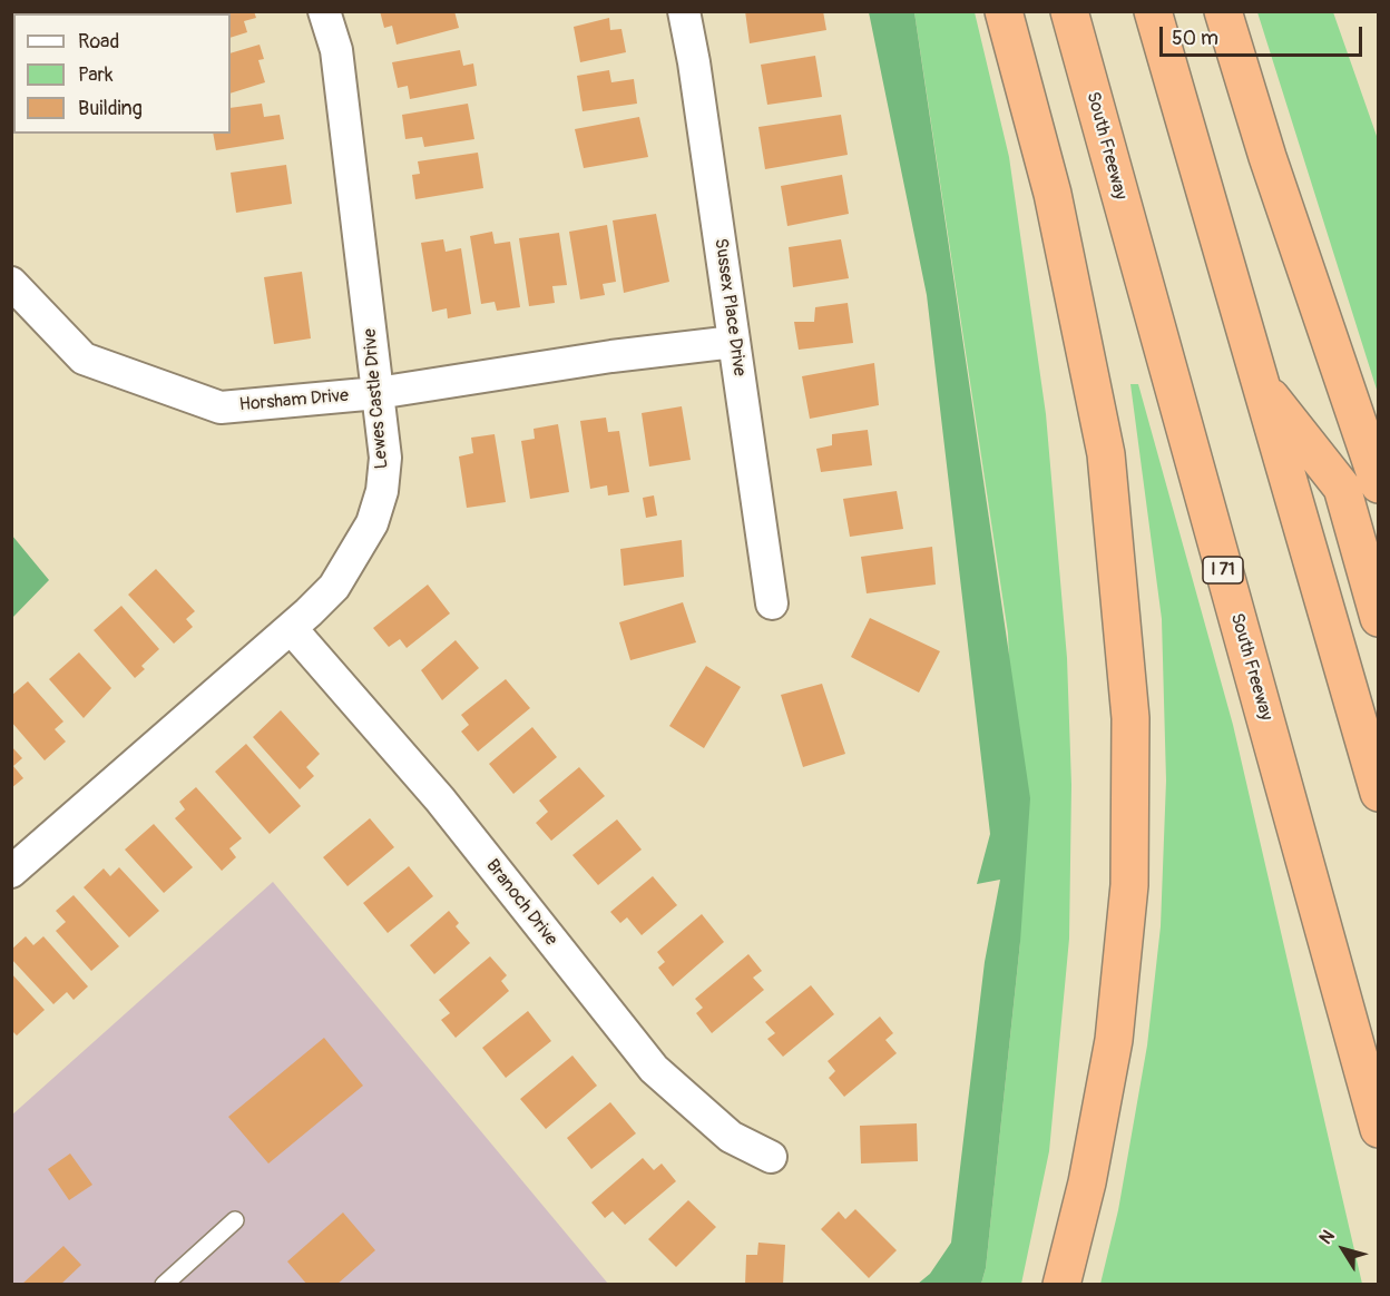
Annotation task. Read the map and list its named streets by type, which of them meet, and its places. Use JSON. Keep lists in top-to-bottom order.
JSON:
{
  "streets": {
    "highway": ["South Freeway", "I 71"],
    "street": [
      "Sussex Place Drive",
      "Lewes Castle Drive",
      "Horsham Drive",
      "Branoch Drive"
    ]
  },
  "crossings": [
    ["Sussex Place Drive", "Horsham Drive"],
    ["Lewes Castle Drive", "Horsham Drive"],
    ["Lewes Castle Drive", "Branoch Drive"]
  ],
  "legend": ["Road", "Park", "Building"],
  "scale_bar": "50 m",
  "north": "top left"
}
